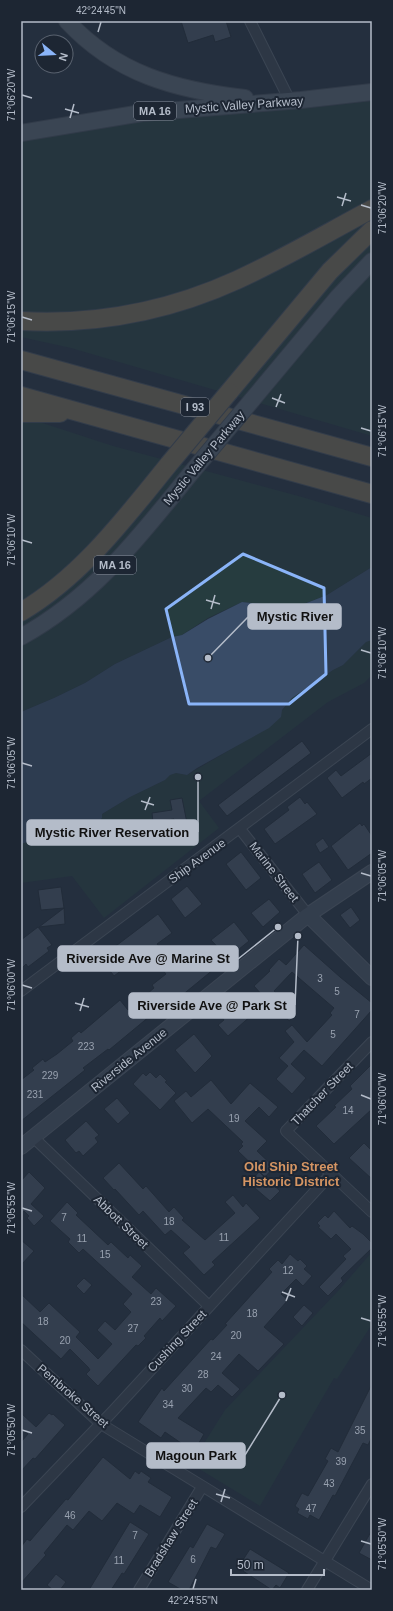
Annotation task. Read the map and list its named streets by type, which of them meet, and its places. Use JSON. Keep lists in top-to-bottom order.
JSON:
{
  "streets": {
    "highway": ["I 93"],
    "main road": ["Mystic Valley Parkway", "MA 16", "Riverside Avenue"],
    "street": [
      "Ship Avenue",
      "Marine Street",
      "Thatcher Street",
      "Abbott Street",
      "Cushing Street",
      "Pembroke Street",
      "Bradshaw Street"
    ]
  },
  "crossings": [
    ["Ship Avenue", "Marine Street"],
    ["Marine Street", "Riverside Avenue"],
    ["Riverside Avenue", "Abbott Street"],
    ["Thatcher Street", "Cushing Street"],
    ["Abbott Street", "Cushing Street"],
    ["Cushing Street", "Pembroke Street"],
    ["Pembroke Street", "Bradshaw Street"]
  ],
  "districts": ["Old Ship Street Historic District"],
  "places": [
    "Mystic River",
    "Mystic River Reservation",
    "Riverside Ave @ Marine St",
    "Riverside Ave @ Park St",
    "Magoun Park"
  ],
  "house_numbers": [
    "3",
    "5",
    "7",
    "5",
    "223",
    "229",
    "231",
    "14",
    "19",
    "7",
    "18",
    "11",
    "11",
    "15",
    "12",
    "23",
    "18",
    "18",
    "27",
    "20",
    "20",
    "24",
    "28",
    "30",
    "34",
    "35",
    "39",
    "43",
    "47",
    "46",
    "7",
    "6",
    "11"
  ],
  "scale_bar": "50 m",
  "north": "right",
  "coordinates": [
    "42°24'45\"N",
    "71°06'20\"W",
    "71°06'15\"W",
    "71°06'10\"W",
    "71°06'05\"W",
    "71°06'00\"W",
    "71°05'55\"W",
    "71°05'50\"W",
    "42°24'55\"N"
  ]
}
